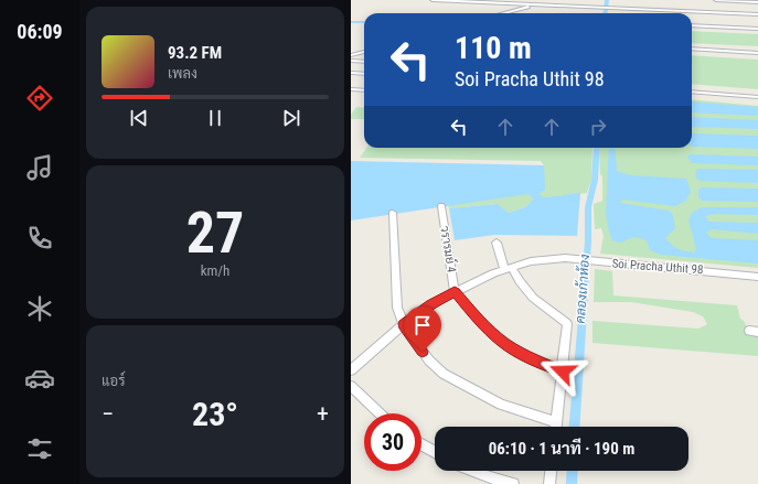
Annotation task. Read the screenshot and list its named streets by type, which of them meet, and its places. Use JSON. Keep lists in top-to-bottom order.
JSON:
{
  "streets": {
    "street": ["วรารมย์ 4", "Soi Pracha Uthit 98"]
  },
  "crossings": [
    ["วรารมย์ 4", "Soi Pracha Uthit 98"]
  ],
  "water": ["คลองเก้าห้อง"],
  "page": {
    "tabs": "06:09",
    "turn": ["110 m", "Soi Pracha Uthit 98"],
    "song": ["93.2 FM", "เพลง"],
    "tile": [
      ["27", "km/h"],
      "แอร์"
    ],
    "heat": ["−", "23°", "+"],
    "limit": "30",
    "trip": "06:10 · 1 นาที · 190 m"
  }
}
